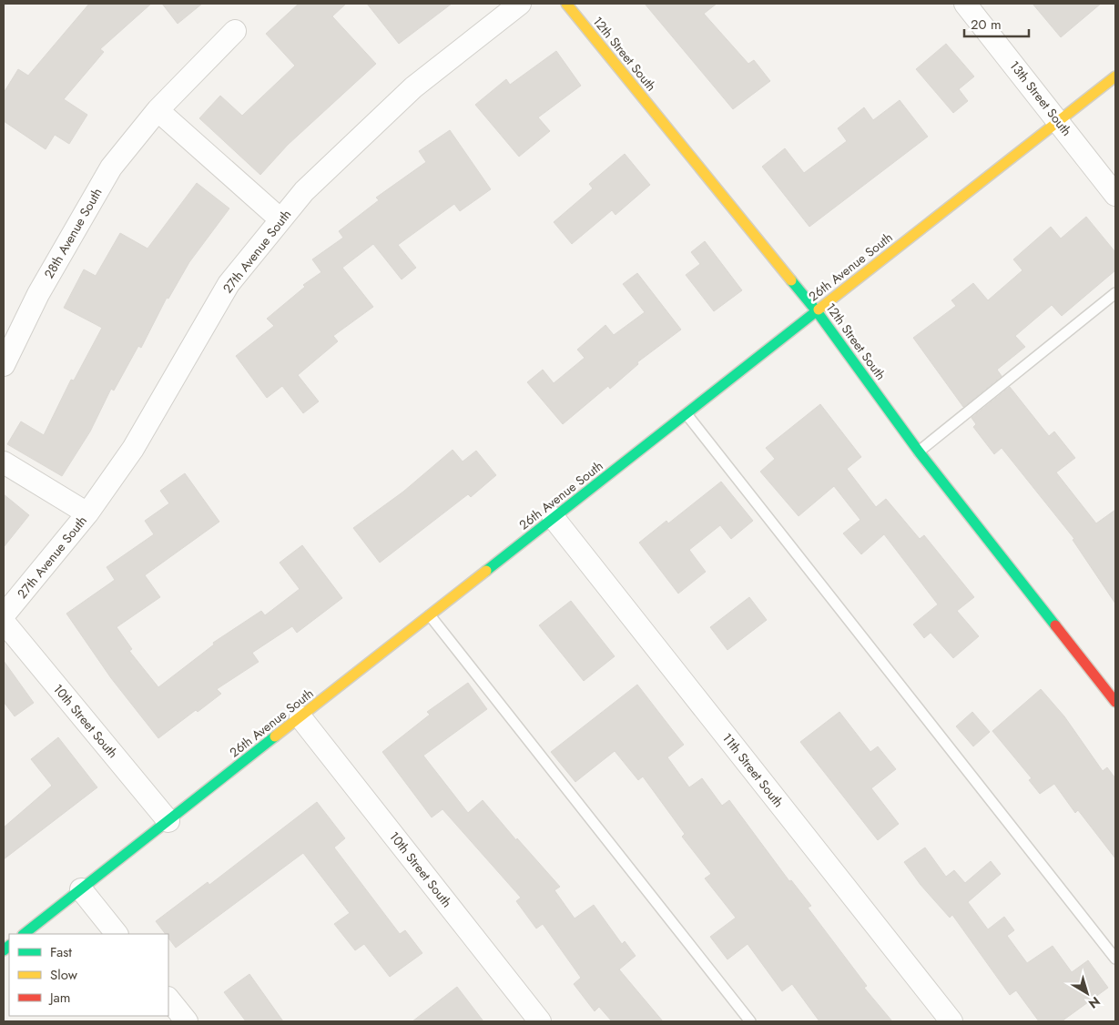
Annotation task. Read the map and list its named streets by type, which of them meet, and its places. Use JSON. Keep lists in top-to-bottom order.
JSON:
{
  "streets": {
    "street": [
      "12th Street South",
      "13th Street South",
      "28th Avenue South",
      "27th Avenue South",
      "26th Avenue South",
      "10th Street South",
      "11th Street South"
    ]
  },
  "crossings": [
    ["12th Street South", "26th Avenue South"],
    ["13th Street South", "26th Avenue South"],
    ["26th Avenue South", "10th Street South"],
    ["26th Avenue South", "11th Street South"]
  ],
  "legend": ["Fast", "Slow", "Jam"],
  "scale_bar": "20 m",
  "north": "bottom right"
}
